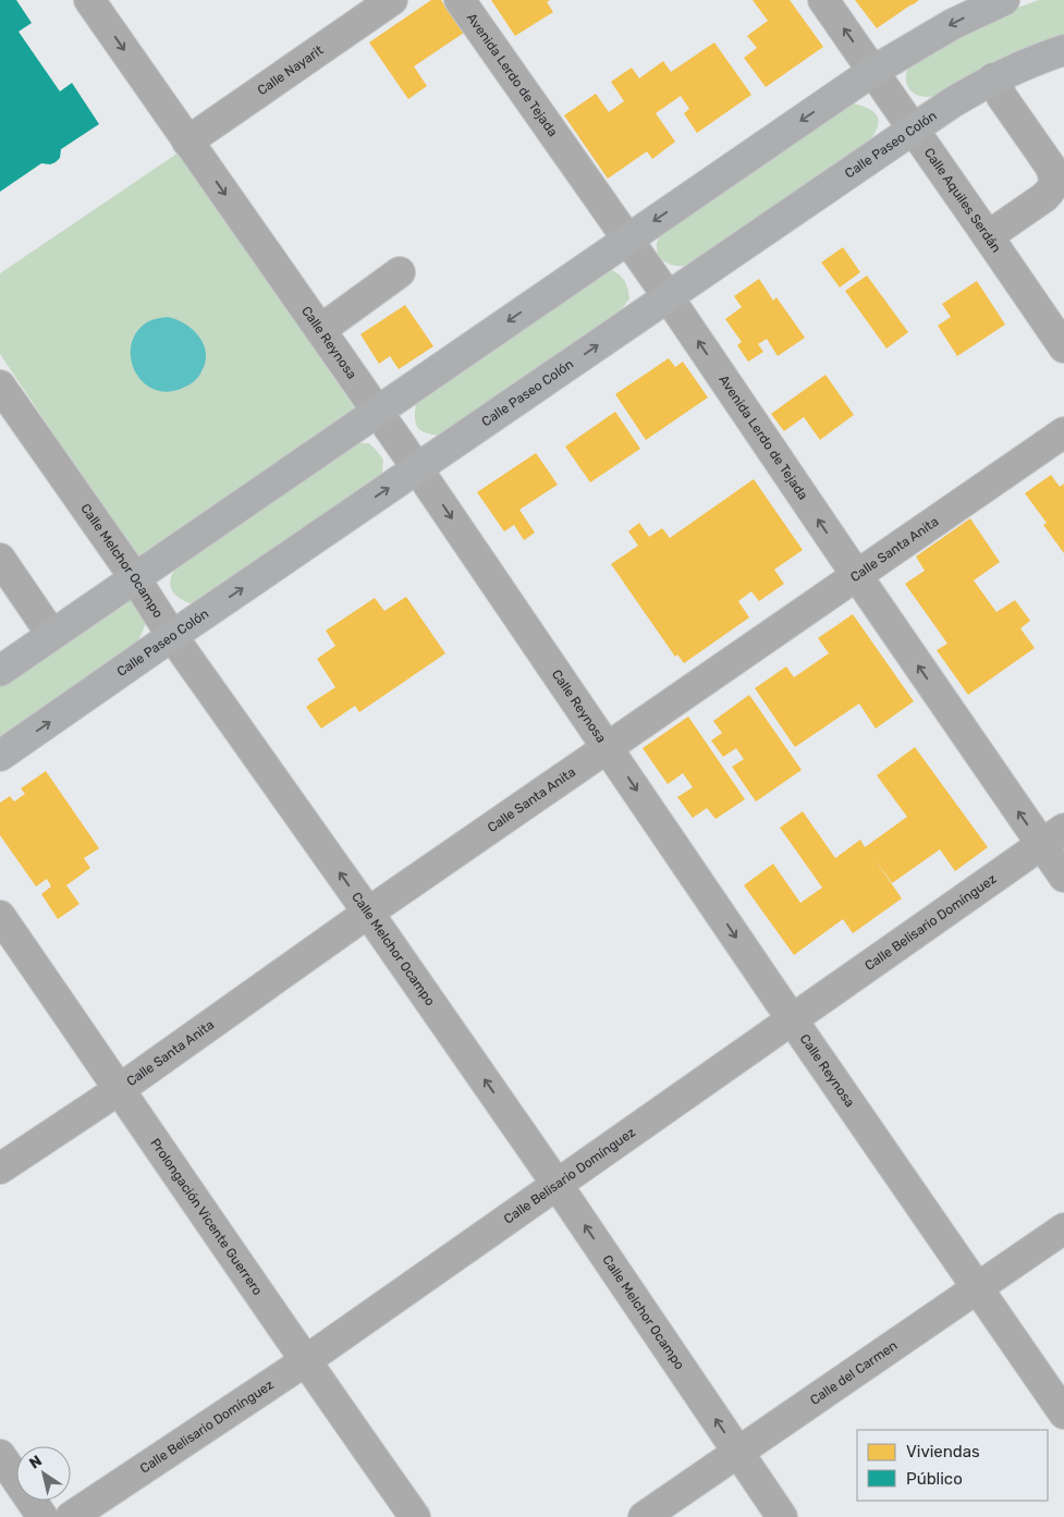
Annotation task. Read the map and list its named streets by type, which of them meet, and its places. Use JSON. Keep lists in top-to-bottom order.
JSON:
{
  "streets": {
    "main road": ["Calle Paseo Colón"],
    "street": [
      "Calle Nayarit",
      "Avenida Lerdo de Tejada",
      "Calle Aquiles Serdán",
      "Calle Reynosa",
      "Calle Santa Anita",
      "Calle Melchor Ocampo",
      "Calle Belisario Domínguez",
      "Prolongación Vicente Guerrero",
      "Calle del Carmen"
    ]
  },
  "crossings": [
    ["Calle Nayarit", "Calle Reynosa"],
    ["Avenida Lerdo de Tejada", "Calle Paseo Colón"],
    ["Avenida Lerdo de Tejada", "Calle Santa Anita"],
    ["Avenida Lerdo de Tejada", "Calle Belisario Domínguez"],
    ["Calle Paseo Colón", "Calle Aquiles Serdán"],
    ["Calle Paseo Colón", "Calle Reynosa"],
    ["Calle Paseo Colón", "Calle Melchor Ocampo"],
    ["Calle Reynosa", "Calle Santa Anita"],
    ["Calle Reynosa", "Calle Belisario Domínguez"],
    ["Calle Reynosa", "Calle del Carmen"],
    ["Calle Santa Anita", "Calle Melchor Ocampo"],
    ["Calle Santa Anita", "Prolongación Vicente Guerrero"],
    ["Calle Melchor Ocampo", "Calle Belisario Domínguez"],
    ["Calle Melchor Ocampo", "Calle del Carmen"],
    ["Calle Belisario Domínguez", "Prolongación Vicente Guerrero"]
  ],
  "one_way": ["Avenida Lerdo de Tejada", "Calle Reynosa", "Calle Melchor Ocampo"],
  "legend": ["Viviendas", "Público"],
  "north": "top left"
}
